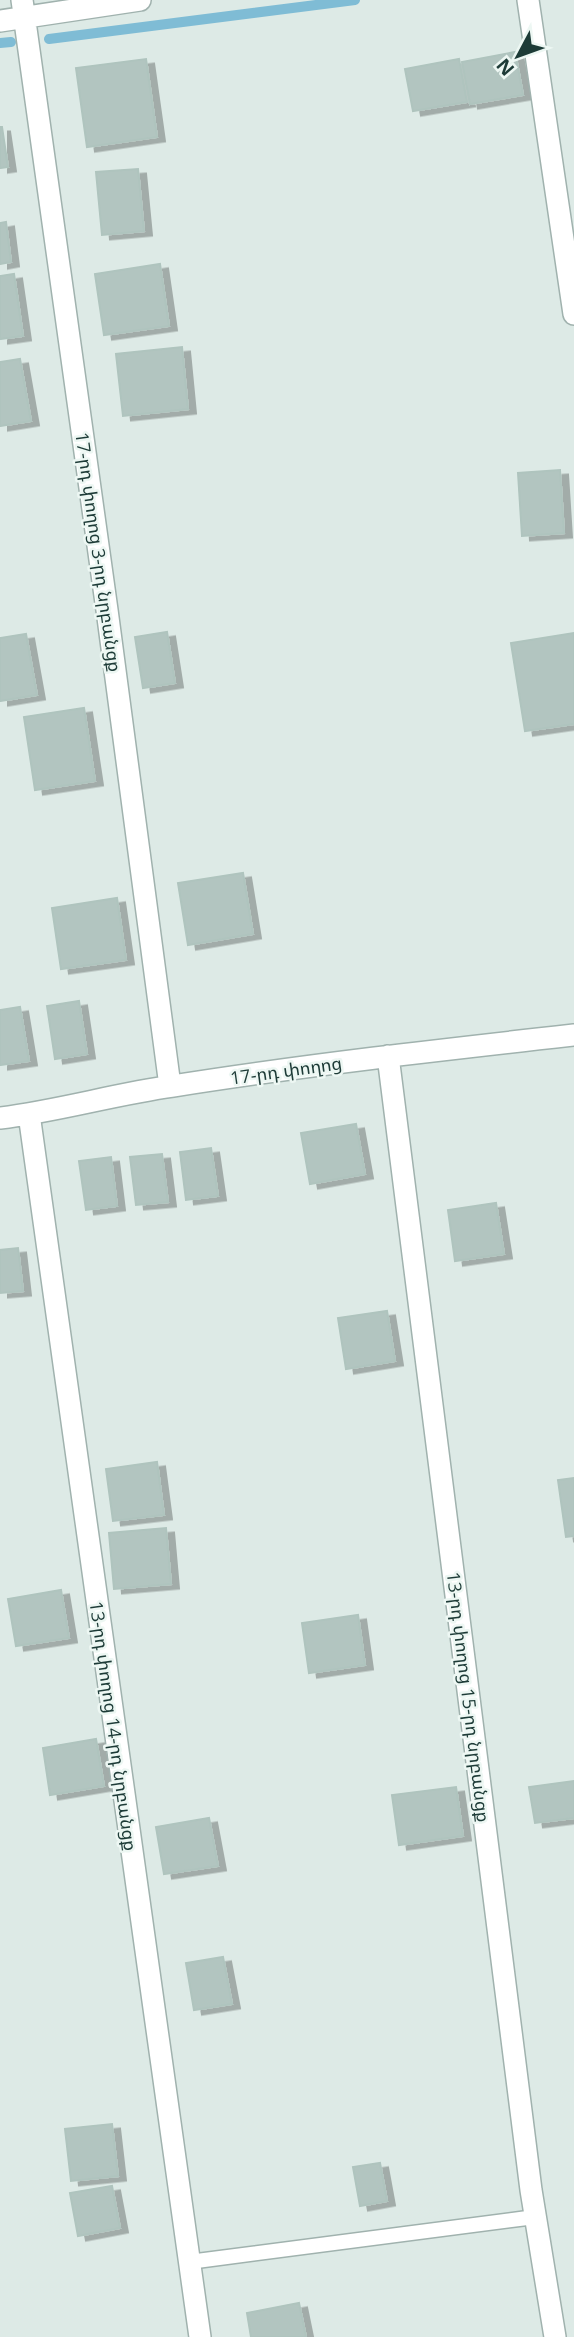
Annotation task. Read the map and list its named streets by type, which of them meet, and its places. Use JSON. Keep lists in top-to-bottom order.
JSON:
{
  "streets": {
    "street": [
      "17-րդ փողոց 3-րդ նրբանցք",
      "17-րդ փողոց",
      "13-րդ փողոց 15-րդ նրբանցք",
      "13-րդ փողոց 14-րդ նրբանցք"
    ]
  },
  "crossings": [
    ["17-րդ փողոց 3-րդ նրբանցք", "17-րդ փողոց"],
    ["17-րդ փողոց", "13-րդ փողոց 15-րդ նրբանցք"],
    ["17-րդ փողոց", "13-րդ փողոց 14-րդ նրբանցք"]
  ],
  "north": "bottom left"
}
